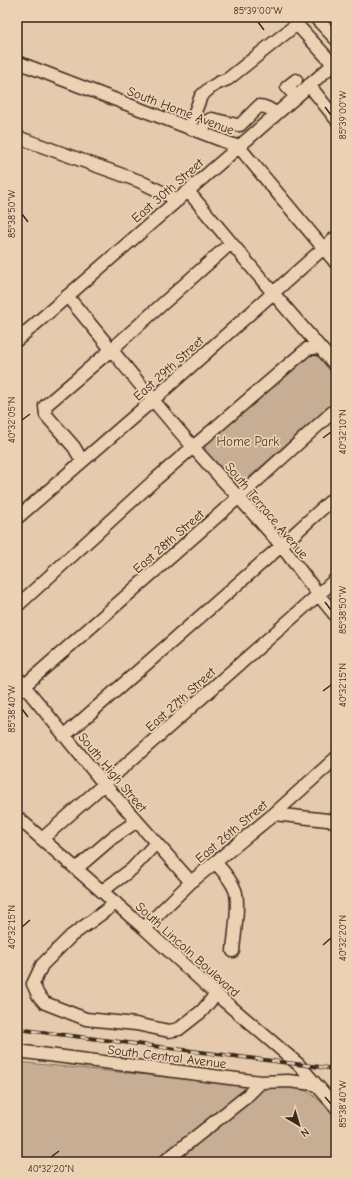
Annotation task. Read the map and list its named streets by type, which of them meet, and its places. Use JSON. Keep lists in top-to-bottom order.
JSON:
{
  "streets": {
    "street": [
      "South Home Avenue",
      "East 30th Street",
      "East 29th Street",
      "South Terrace Avenue",
      "East 28th Street",
      "East 27th Street",
      "South High Street",
      "East 26th Street",
      "South Lincoln Boulevard",
      "South Central Avenue"
    ]
  },
  "crossings": [
    ["South Home Avenue", "East 30th Street"],
    ["South Home Avenue", "East 29th Street"],
    ["East 30th Street", "South Terrace Avenue"],
    ["East 29th Street", "South Terrace Avenue"],
    ["South Terrace Avenue", "East 28th Street"],
    ["South Terrace Avenue", "East 27th Street"],
    ["East 28th Street", "South High Street"],
    ["East 27th Street", "South High Street"],
    ["East 27th Street", "South Lincoln Boulevard"],
    ["South High Street", "East 26th Street"],
    ["East 26th Street", "South Lincoln Boulevard"],
    ["South Lincoln Boulevard", "South Central Avenue"]
  ],
  "parks": ["Home Park"],
  "north": "bottom right",
  "coordinates": [
    "85°39'00\"W",
    "85°38'50\"W",
    "40°32'05\"N",
    "40°32'10\"N",
    "40°32'15\"N",
    "85°38'40\"W",
    "40°32'20\"N"
  ]
}
